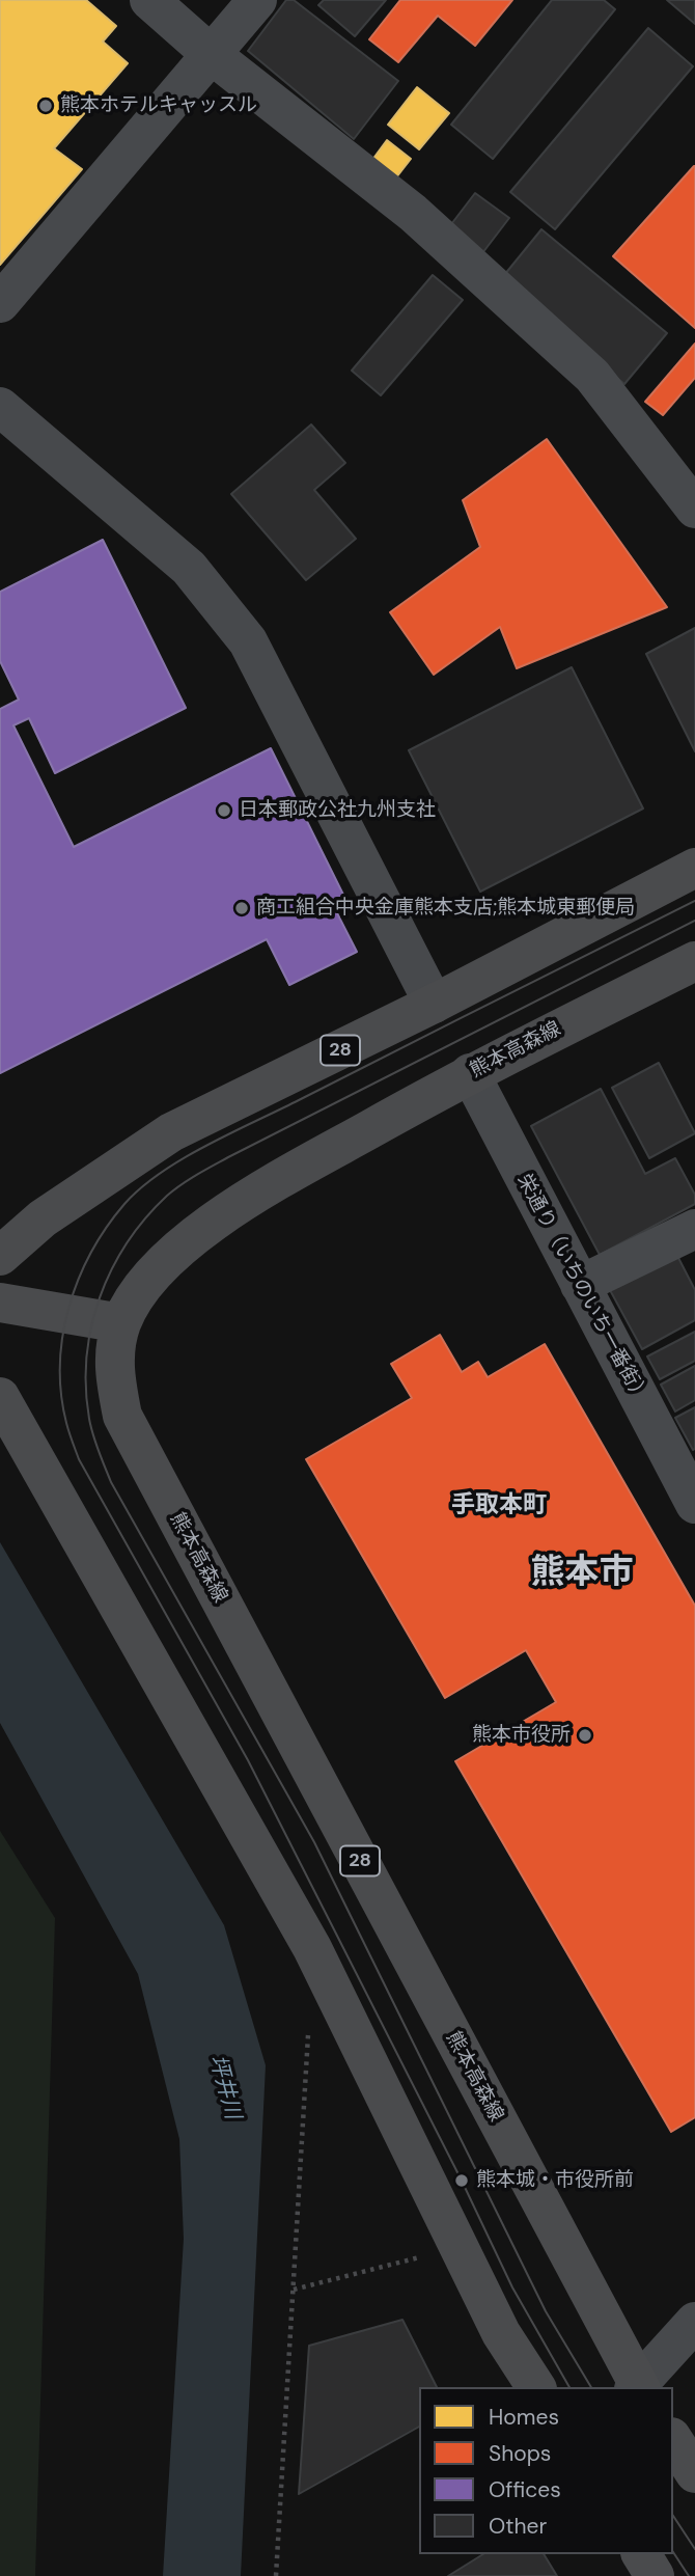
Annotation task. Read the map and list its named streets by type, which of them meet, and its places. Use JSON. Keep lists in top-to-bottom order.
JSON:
{
  "streets": {
    "main road": ["28", "熊本高森線"],
    "street": ["栄通り（いちのいち一番街）"]
  },
  "crossings": [
    ["熊本高森線", "栄通り（いちのいち一番街）"]
  ],
  "districts": ["手取本町", "熊本市"],
  "water": ["坪井川"],
  "places": [
    "熊本ホテルキャッスル",
    "日本郵政公社九州支社",
    "商工組合中央金庫熊本支店;熊本城東郵便局",
    "熊本市役所",
    "熊本城・市役所前"
  ],
  "legend": [
    "Homes",
    "Shops",
    "Offices",
    "Other"
  ]
}
